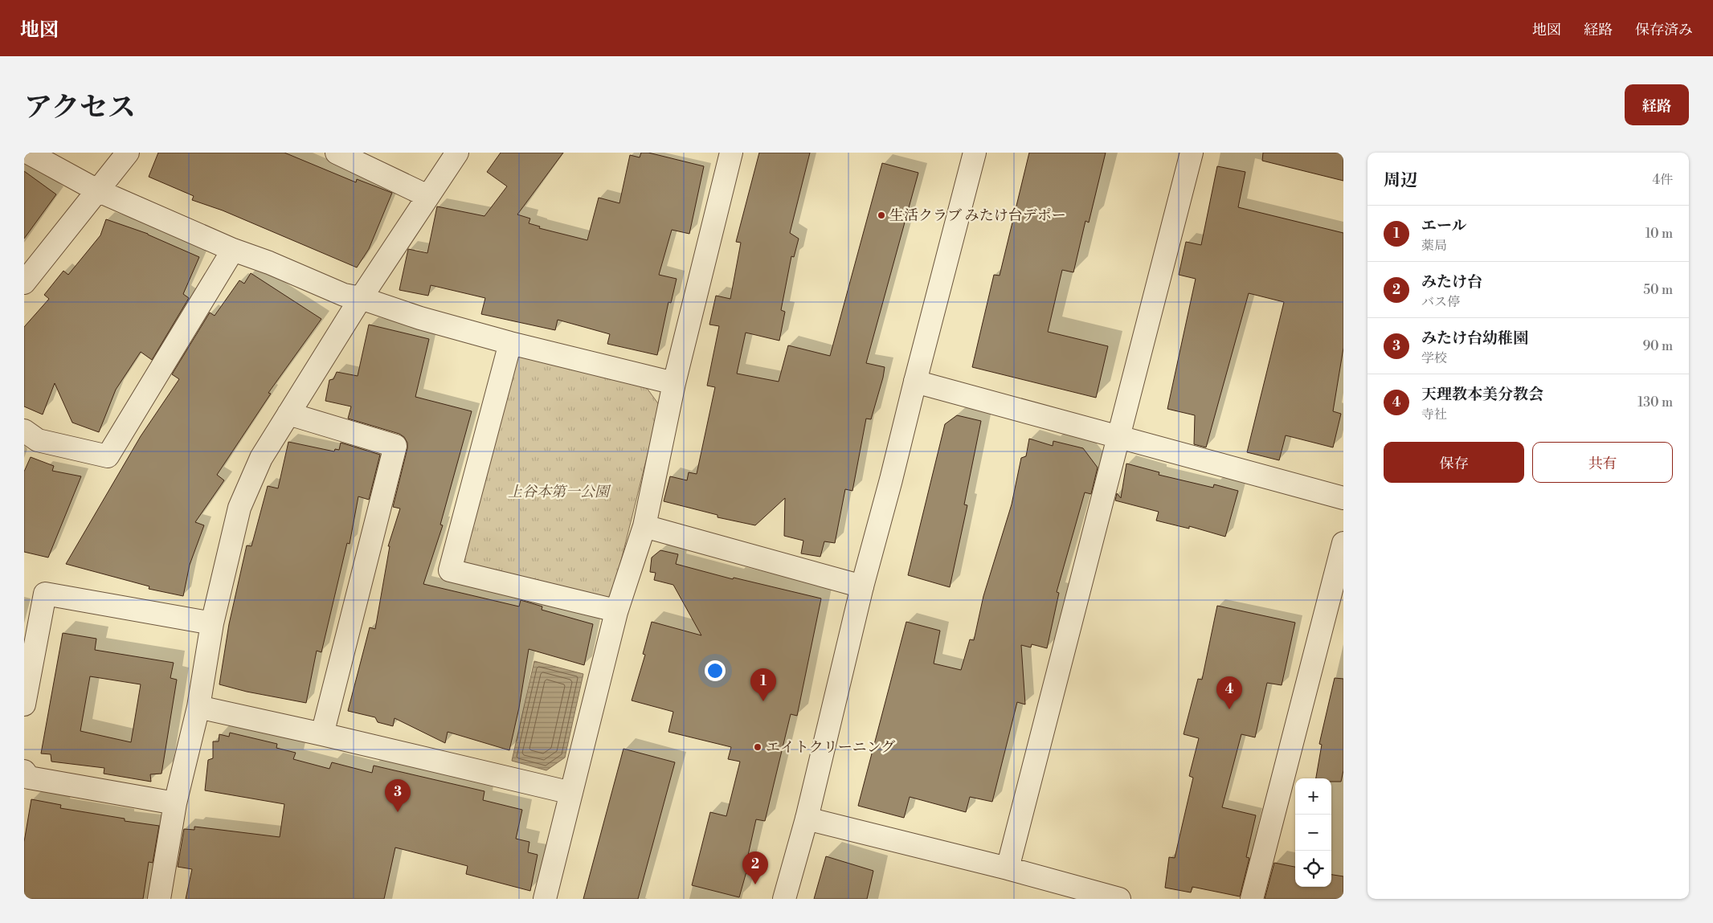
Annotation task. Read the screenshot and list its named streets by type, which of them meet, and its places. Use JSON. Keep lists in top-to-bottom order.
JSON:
{
  "parks": ["上谷本第一公園"],
  "places": ["生活クラブ みたけ台デポー", "エイトクリーニング"],
  "page": {
    "header": "地図",
    "nav": ["地図", "経路", "保存済み"],
    "title": "アクセス",
    "buttons": [
      "経路",
      ["保存", "共有"]
    ],
    "heading": ["周辺", "4件"],
    "list": [
      {
        "mark": "1",
        "name": "エール",
        "note": "薬局",
        "value": "10 m"
      },
      {
        "mark": "2",
        "name": "みたけ台",
        "note": "バス停",
        "value": "50 m"
      },
      {
        "mark": "3",
        "name": "みたけ台幼稚園",
        "note": "学校",
        "value": "90 m"
      },
      {
        "mark": "4",
        "name": "天理教本美分教会",
        "note": "寺社",
        "value": "130 m"
      }
    ],
    "pins": [
      "1",
      "4",
      "3",
      "2"
    ],
    "map_buttons": ["+", "−"]
  }
}
